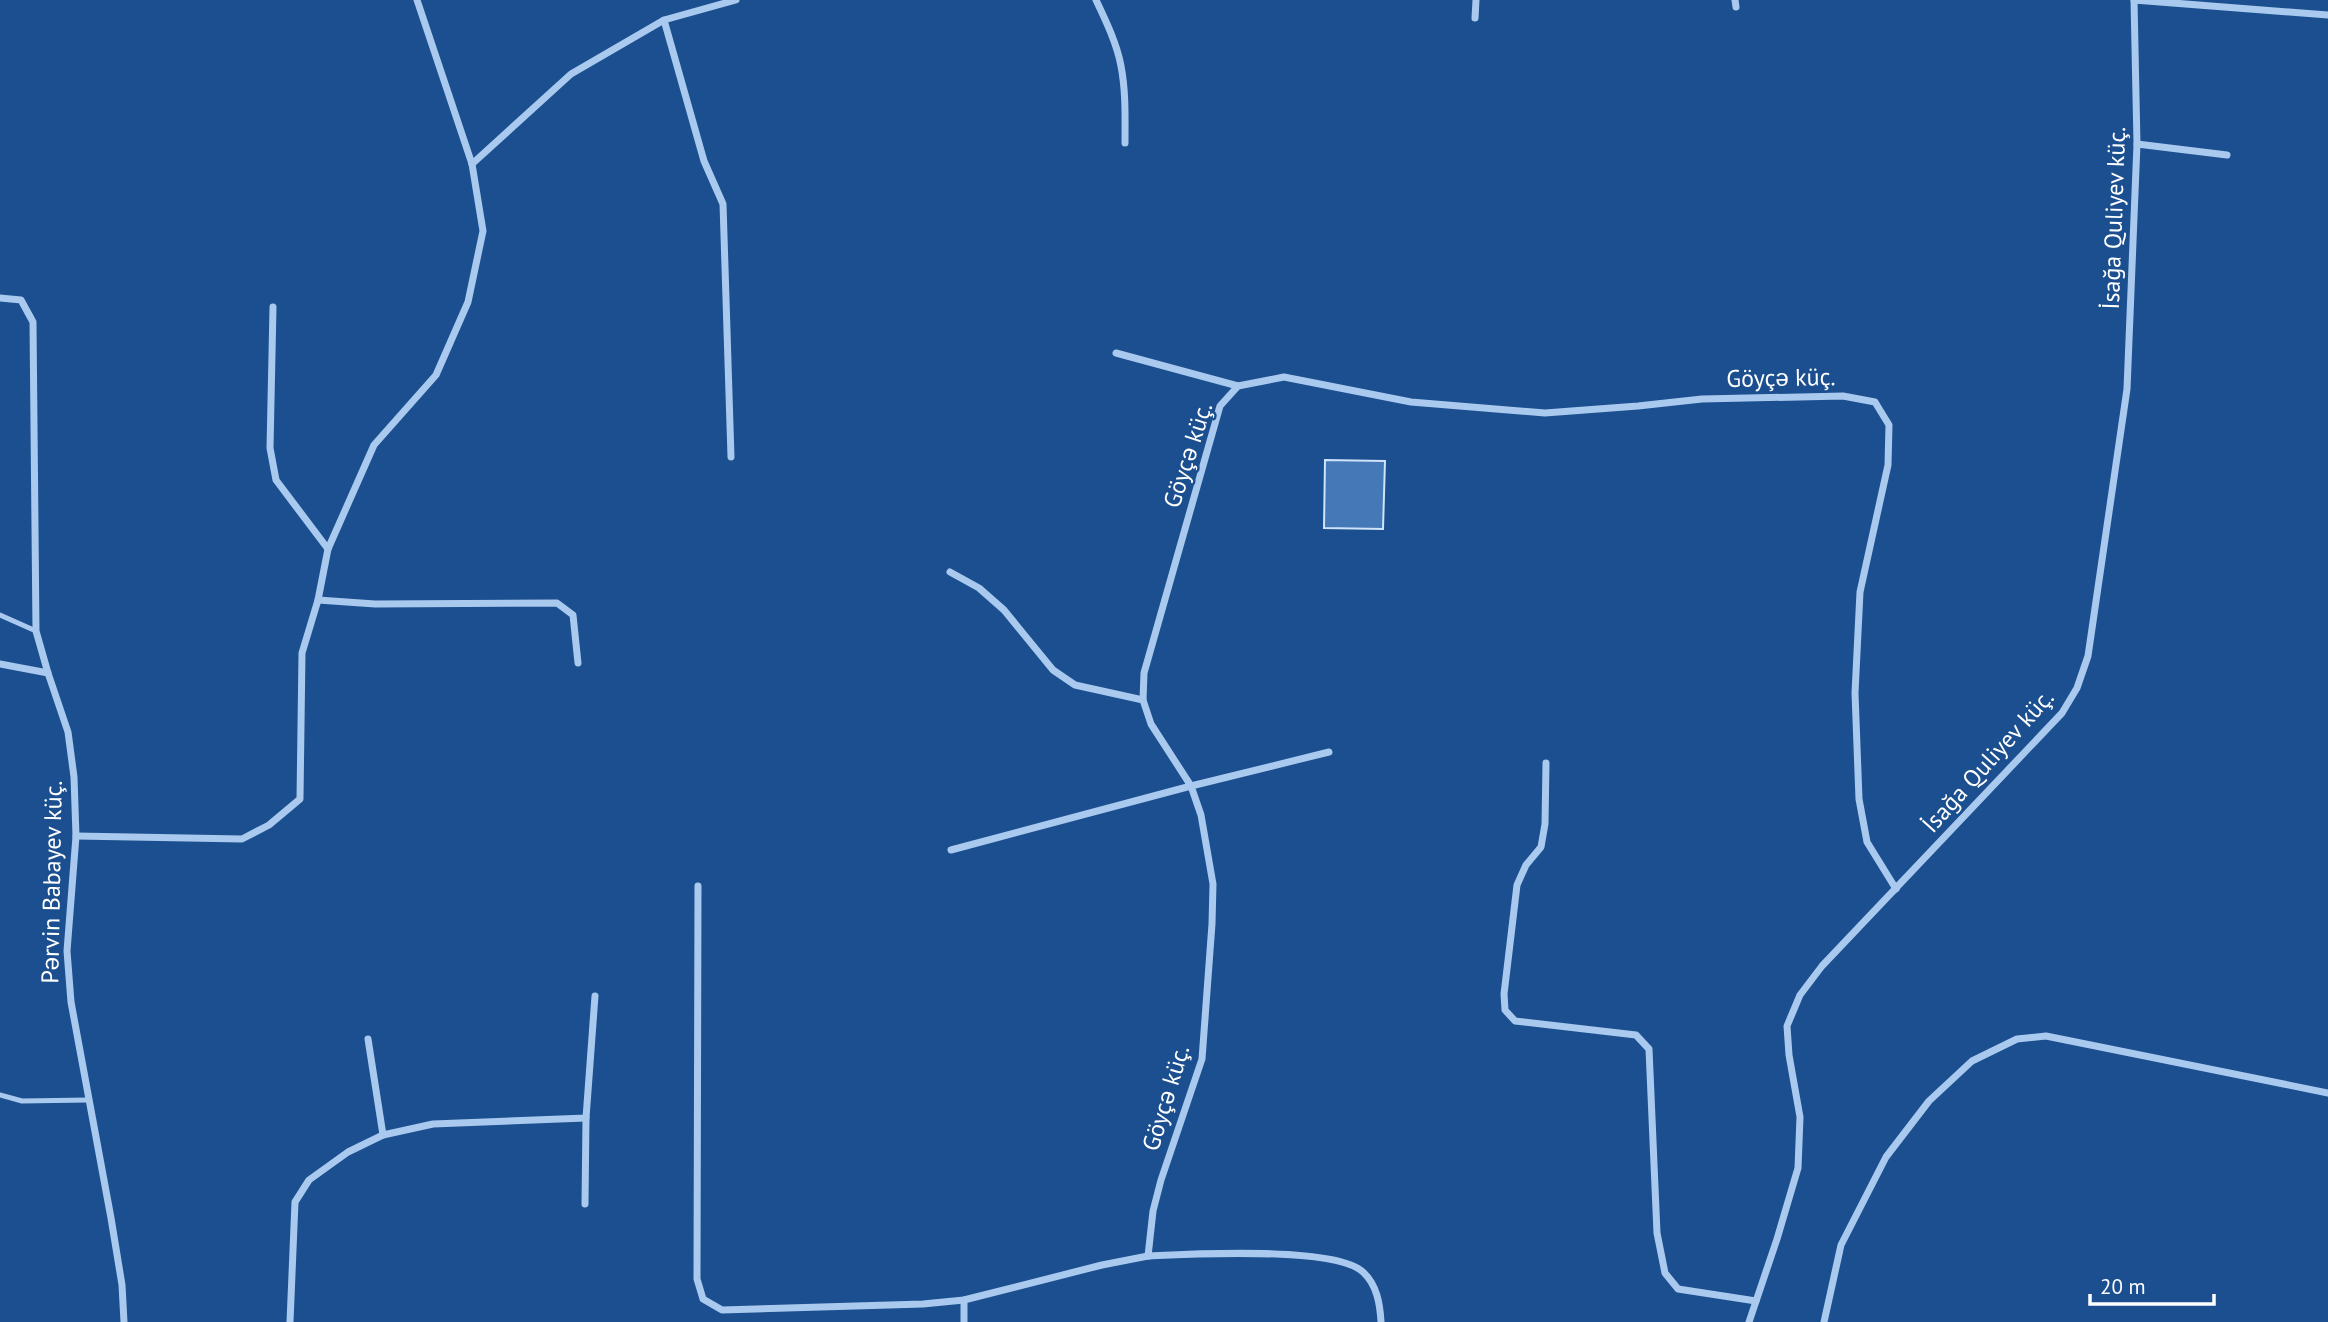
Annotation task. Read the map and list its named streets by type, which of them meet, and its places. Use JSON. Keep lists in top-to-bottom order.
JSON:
{
  "streets": {
    "street": ["İsağa Quliyev küç.", "Göyçə küç.", "Pərvin Babayev küç."]
  },
  "crossings": [
    ["İsağa Quliyev küç.", "Göyçə küç."]
  ],
  "scale_bar": "20 m"
}
